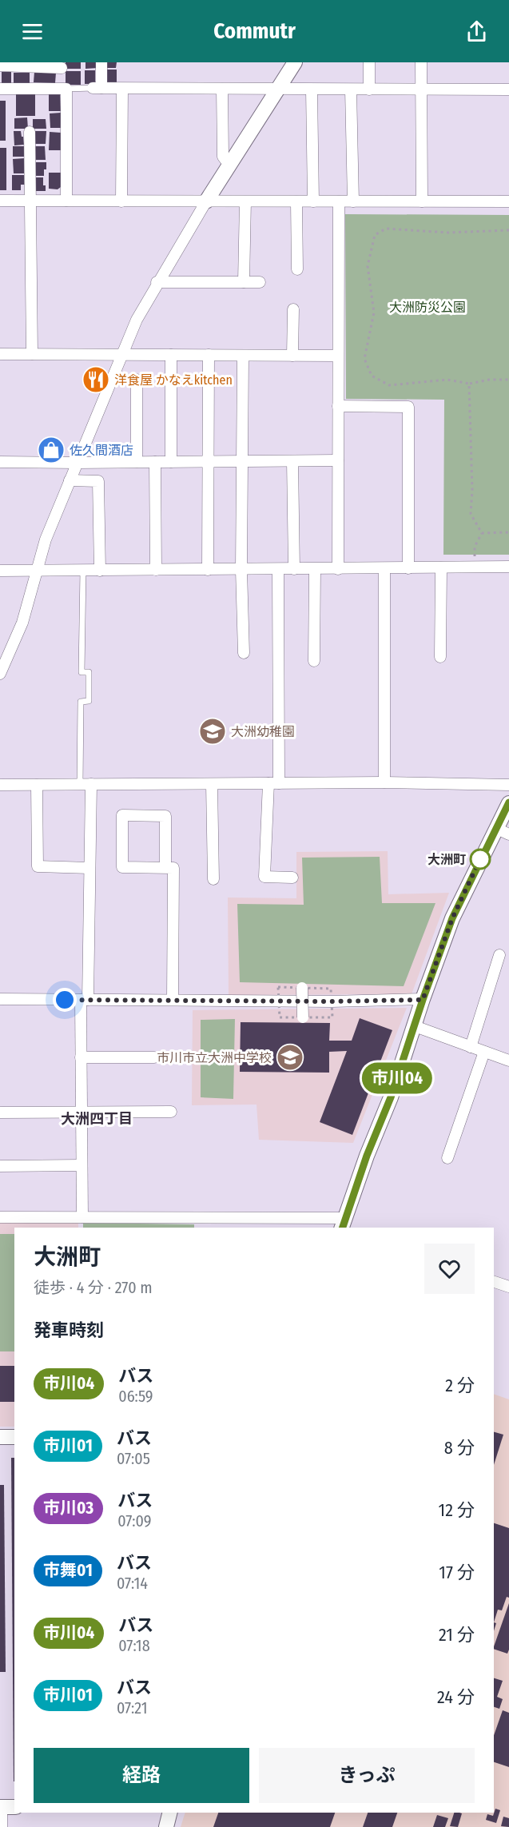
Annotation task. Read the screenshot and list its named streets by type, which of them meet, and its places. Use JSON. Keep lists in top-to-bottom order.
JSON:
{
  "districts": ["大洲四丁目"],
  "parks": ["大洲防災公園"],
  "places": {
    "restaurant": ["洋食屋 かなえkitchen"],
    "shop": ["佐久間酒店"],
    "school or university": ["大洲幼稚園", "市川市立大洲中学校"],
    "other": ["大洲町"]
  },
  "lines": ["bus line 市川04"],
  "page": {
    "header": "Commutr",
    "on_map": "市川04",
    "heading": [
      ["大洲町", "徒歩 · 4 分 · 270 m"],
      "発車時刻"
    ],
    "list": [
      {
        "mark": "市川04",
        "name": "バス",
        "note": "06:59",
        "value": "2 分"
      },
      {
        "mark": "市川01",
        "name": "バス",
        "note": "07:05",
        "value": "8 分"
      },
      {
        "mark": "市川03",
        "name": "バス",
        "note": "07:09",
        "value": "12 分"
      },
      {
        "mark": "市舞01",
        "name": "バス",
        "note": "07:14",
        "value": "17 分"
      },
      {
        "mark": "市川04",
        "name": "バス",
        "note": "07:18",
        "value": "21 分"
      },
      {
        "mark": "市川01",
        "name": "バス",
        "note": "07:21",
        "value": "24 分"
      }
    ],
    "buttons": ["経路", "きっぷ"]
  }
}
